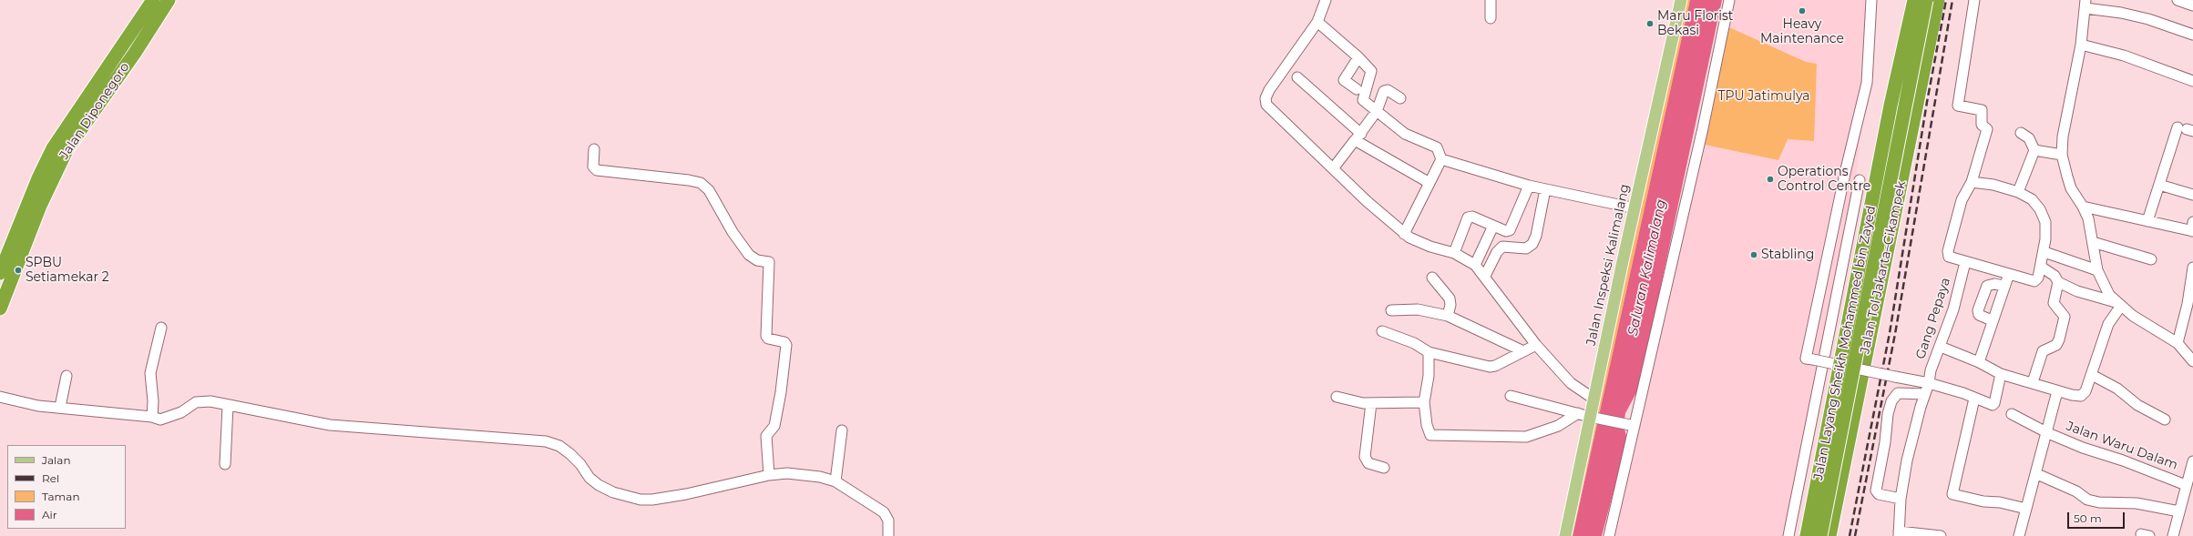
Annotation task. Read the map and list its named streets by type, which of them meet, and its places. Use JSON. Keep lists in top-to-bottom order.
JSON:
{
  "streets": {
    "highway": ["Jalan Diponegoro", "Jalan Tol Jakarta–Cikampek", "Jalan Layang Sheikh Mohammed bin Zayed"],
    "main road": ["Jalan Inspeksi Kalimalang"],
    "street": ["Gang Pepaya", "Jalan Waru Dalam"]
  },
  "water": ["Saluran Kalimalang"],
  "parks": ["TPU Jatimulya"],
  "places": [
    "Heavy Maintenance",
    "Maru Florist Bekasi",
    "Operations Control Centre",
    "Stabling",
    "SPBU Setiamekar 2"
  ],
  "legend": [
    "Jalan",
    "Rel",
    "Taman",
    "Air"
  ],
  "scale_bar": "50 m"
}
